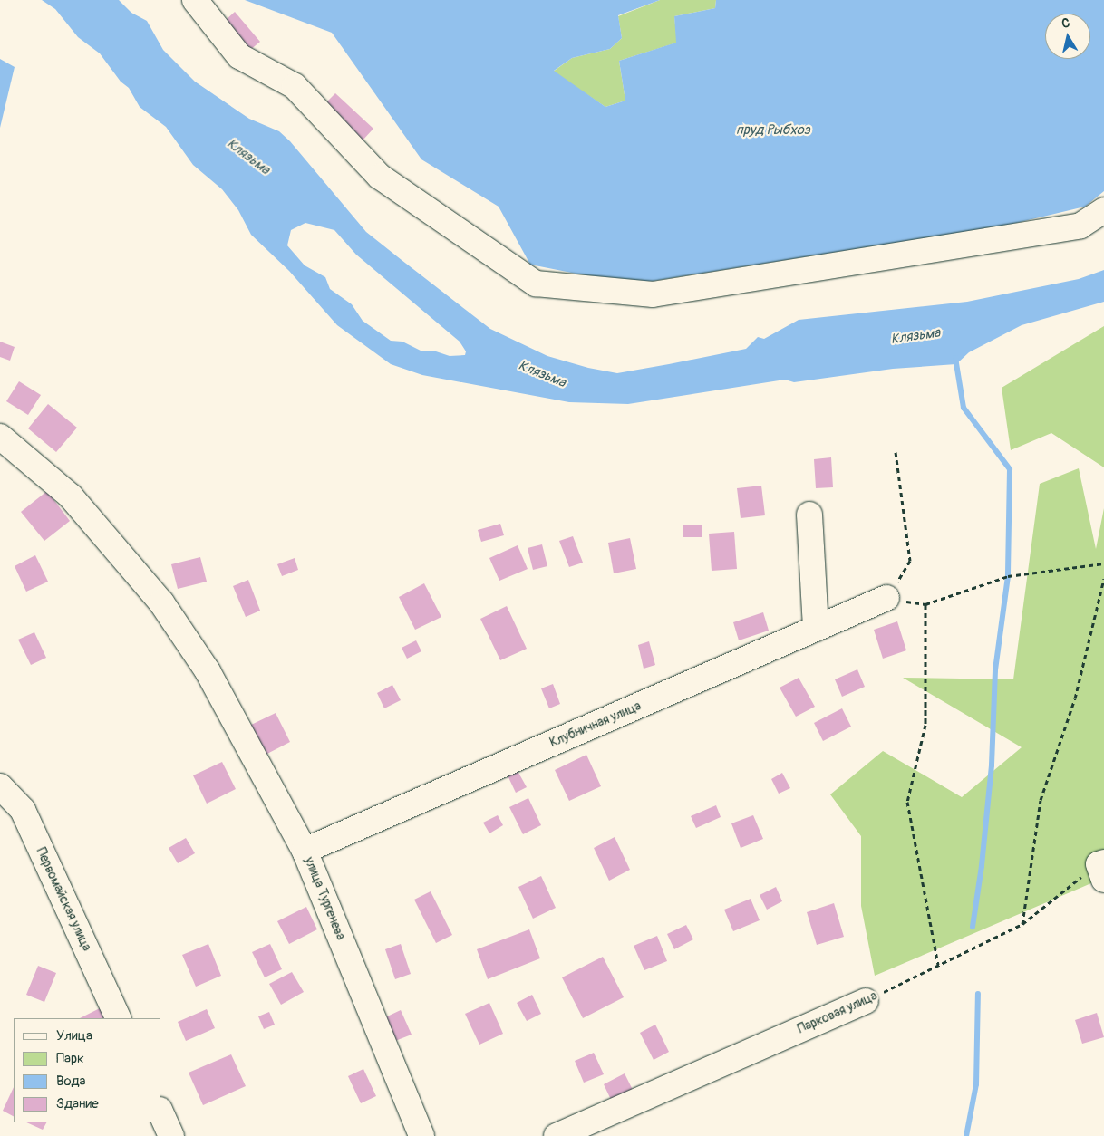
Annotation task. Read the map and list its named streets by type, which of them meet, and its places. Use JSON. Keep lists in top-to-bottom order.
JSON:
{
  "streets": {
    "street": [
      "Клубничная улица",
      "улица Тургенева",
      "Первомайская улица",
      "Парковая улица"
    ]
  },
  "crossings": [
    ["Клубничная улица", "улица Тургенева"]
  ],
  "water": ["пруд Рыбхоз", "Клязьма"],
  "legend": [
    "Улица",
    "Парк",
    "Вода",
    "Здание"
  ],
  "north": "top"
}
